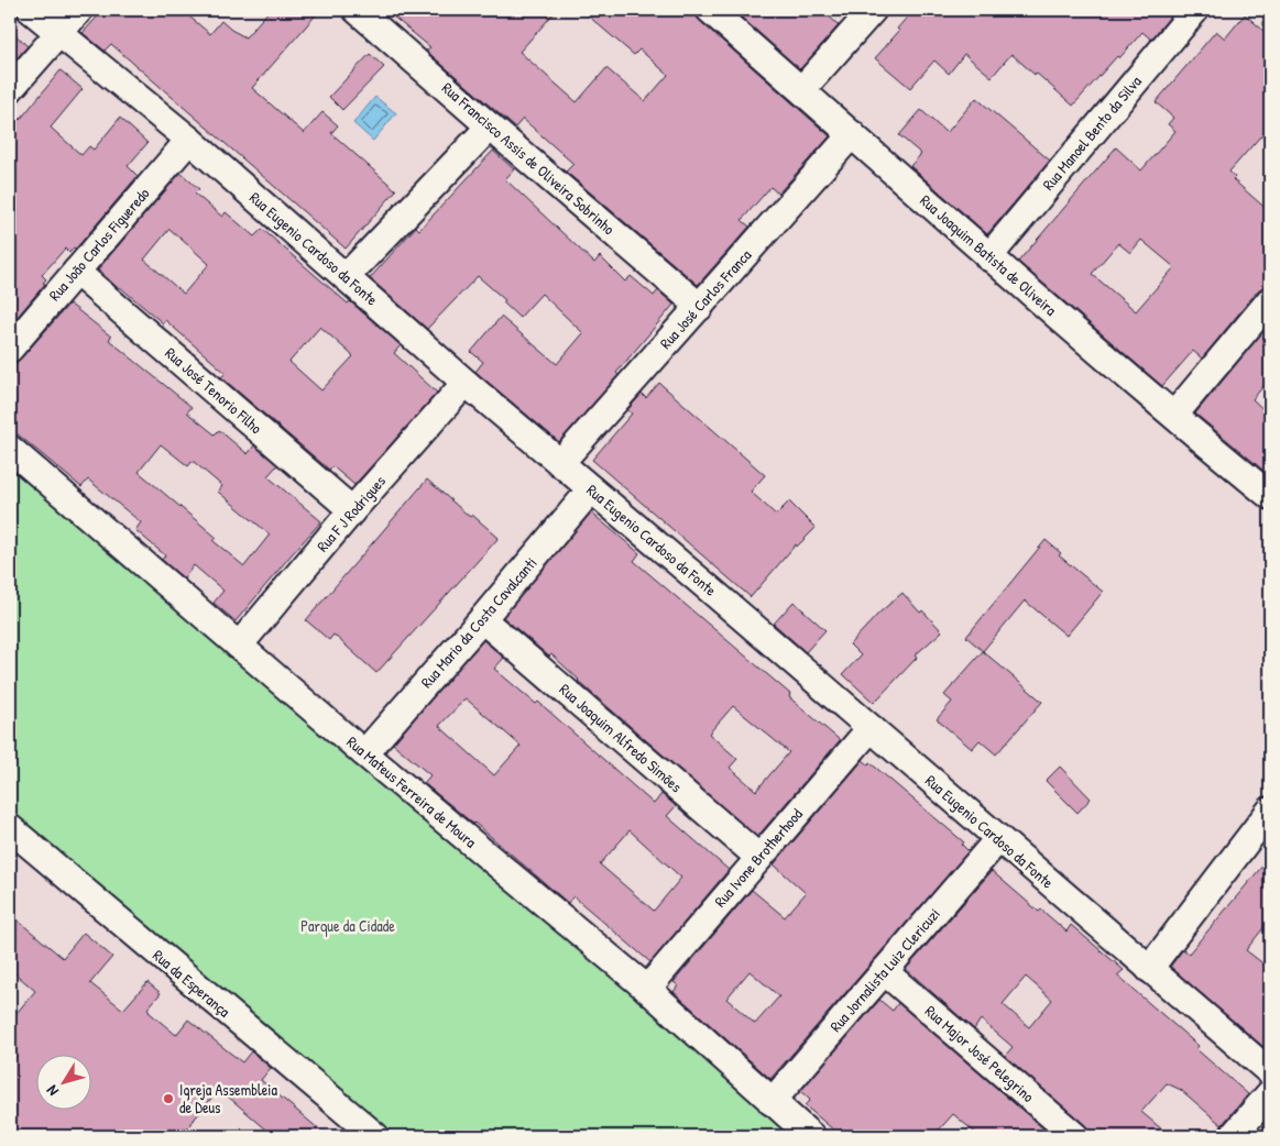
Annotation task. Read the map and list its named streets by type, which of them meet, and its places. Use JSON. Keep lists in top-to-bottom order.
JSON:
{
  "streets": {
    "street": [
      "Rua Manoel Bento da Silva",
      "Rua Francisco Assis de Oliveira Sobrinho",
      "Rua João Carlos Figueredo",
      "Rua Eugenio Cardoso da Fonte",
      "Rua Joaquim Batista de Oliveira",
      "Rua José Carlos Franca",
      "Rua José Tenorio Filho",
      "Rua F J Rodrigues",
      "Rua Mario da Costa Cavalcanti",
      "Rua Joaquim Alfredo Simões",
      "Rua Mateus Ferreira de Moura",
      "Rua Ivone Brotherhood",
      "Rua Jornalista Luiz Clericuzi",
      "Rua da Esperança",
      "Rua Major José Pelegrino"
    ]
  },
  "crossings": [
    ["Rua Manoel Bento da Silva", "Rua Joaquim Batista de Oliveira"],
    ["Rua Francisco Assis de Oliveira Sobrinho", "Rua José Carlos Franca"],
    ["Rua João Carlos Figueredo", "Rua Eugenio Cardoso da Fonte"],
    ["Rua João Carlos Figueredo", "Rua José Tenorio Filho"],
    ["Rua Eugenio Cardoso da Fonte", "Rua José Carlos Franca"],
    ["Rua Eugenio Cardoso da Fonte", "Rua F J Rodrigues"],
    ["Rua Eugenio Cardoso da Fonte", "Rua Mario da Costa Cavalcanti"],
    ["Rua Eugenio Cardoso da Fonte", "Rua Ivone Brotherhood"],
    ["Rua Eugenio Cardoso da Fonte", "Rua Jornalista Luiz Clericuzi"],
    ["Rua Joaquim Batista de Oliveira", "Rua José Carlos Franca"],
    ["Rua José Tenorio Filho", "Rua F J Rodrigues"],
    ["Rua F J Rodrigues", "Rua Mateus Ferreira de Moura"],
    ["Rua Mario da Costa Cavalcanti", "Rua Joaquim Alfredo Simões"],
    ["Rua Mario da Costa Cavalcanti", "Rua Mateus Ferreira de Moura"],
    ["Rua Joaquim Alfredo Simões", "Rua Ivone Brotherhood"],
    ["Rua Mateus Ferreira de Moura", "Rua Ivone Brotherhood"],
    ["Rua Mateus Ferreira de Moura", "Rua Jornalista Luiz Clericuzi"],
    ["Rua Jornalista Luiz Clericuzi", "Rua Major José Pelegrino"]
  ],
  "parks": ["Parque da Cidade"],
  "places": ["Igreja Assembleia de Deus"],
  "north": "bottom left"
}
